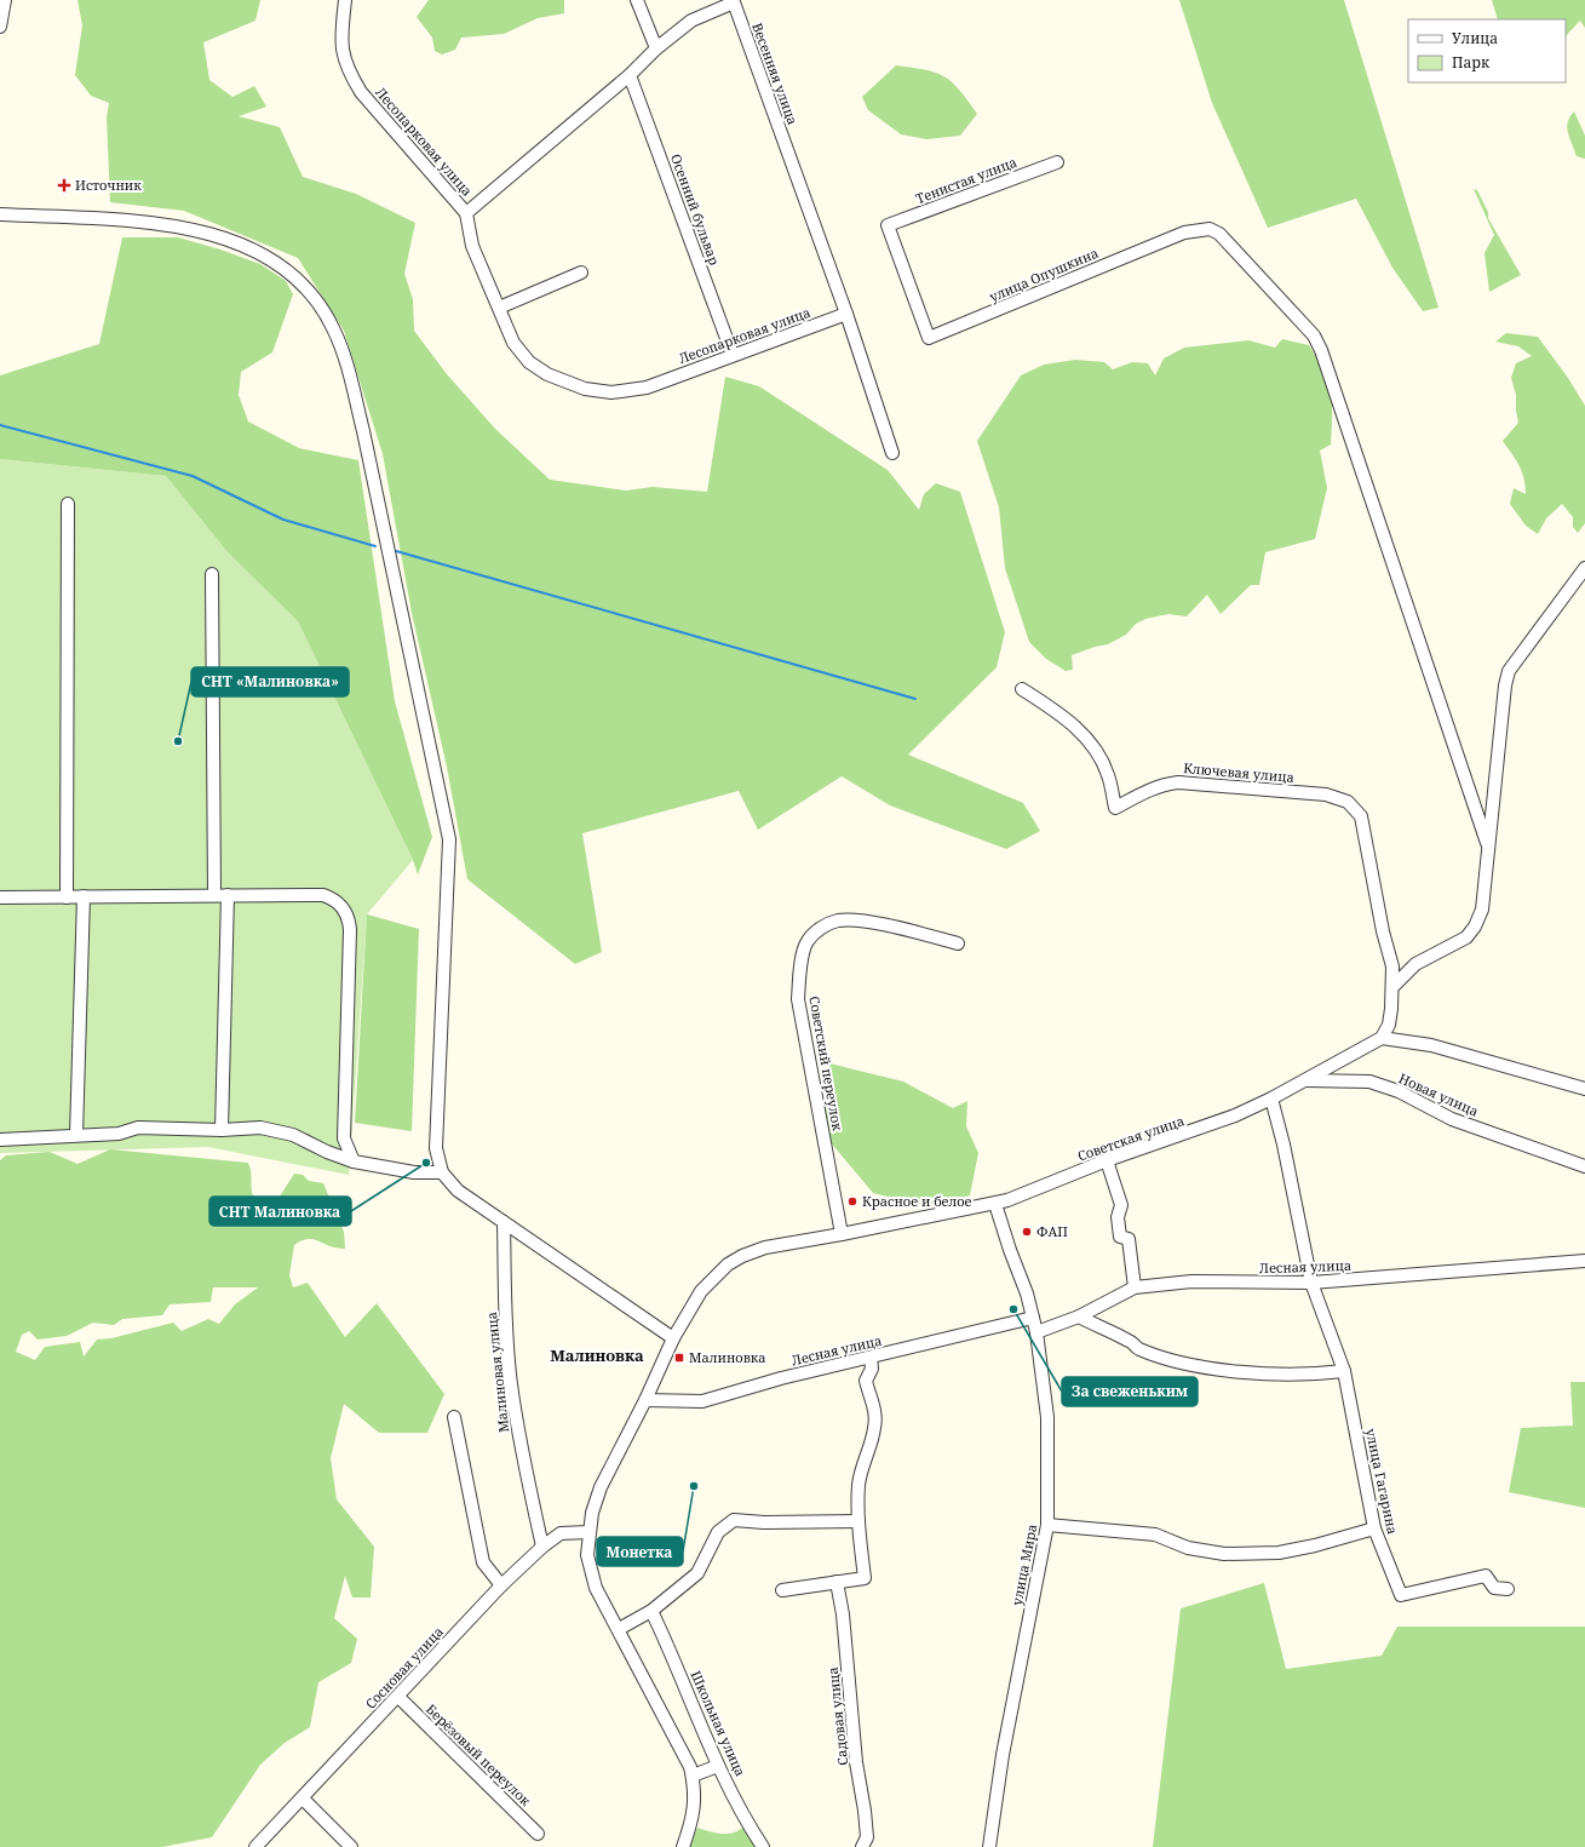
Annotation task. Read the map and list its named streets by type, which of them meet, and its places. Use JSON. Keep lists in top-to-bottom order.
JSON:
{
  "streets": {
    "street": [
      "Весенняя улица",
      "Лесопарковая улица",
      "Тенистая улица",
      "Осенний бульвар",
      "улица Опушкина",
      "Ключевая улица",
      "Советский переулок",
      "Новая улица",
      "Советская улица",
      "Лесная улица",
      "Малиновая улица",
      "улица Гагарина",
      "улица Мира",
      "Сосновая улица",
      "Садовая улица",
      "Школьная улица",
      "Берёзовый переулок"
    ]
  },
  "crossings": [
    ["Весенняя улица", "Лесопарковая улица"],
    ["Весенняя улица", "Осенний бульвар"],
    ["Лесопарковая улица", "Осенний бульвар"],
    ["Тенистая улица", "улица Опушкина"],
    ["Советский переулок", "Советская улица"],
    ["Новая улица", "Советская улица"],
    ["Советская улица", "Лесная улица"],
    ["Советская улица", "улица Гагарина"],
    ["Советская улица", "улица Мира"],
    ["Советская улица", "Сосновая улица"],
    ["Лесная улица", "улица Гагарина"],
    ["Лесная улица", "улица Мира"],
    ["Малиновая улица", "Сосновая улица"],
    ["Сосновая улица", "Берёзовый переулок"]
  ],
  "districts": ["Малиновка"],
  "places": {
    "health": ["Источник"],
    "other": [
      "СНТ «Малиновка»",
      "СНТ Малиновка",
      "Красное и белое",
      "ФАП",
      "За свеженьким",
      "Монетка"
    ],
    "transit": ["Малиновка"]
  },
  "legend": ["Улица", "Парк"]
}
